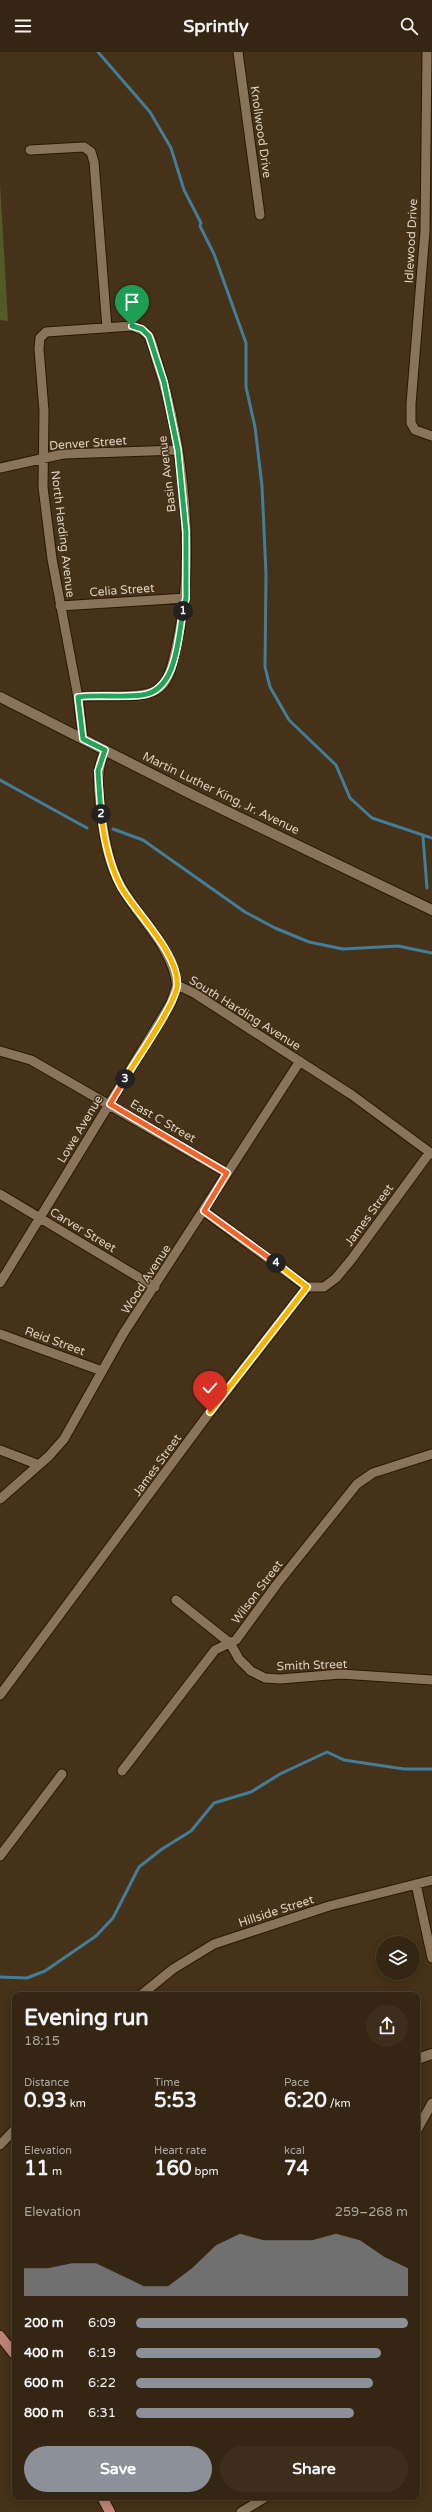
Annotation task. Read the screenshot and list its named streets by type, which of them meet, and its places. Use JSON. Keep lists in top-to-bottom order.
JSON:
{
  "streets": {
    "main road": ["Martin Luther King, Jr. Avenue"],
    "street": [
      "Knollwood Drive",
      "Idlewood Drive",
      "Denver Street",
      "Basin Avenue",
      "North Harding Avenue",
      "Celia Street",
      "South Harding Avenue",
      "East C Street",
      "Lowe Avenue",
      "James Street",
      "Carver Street",
      "Wood Avenue",
      "Reid Street",
      "Wilson Street",
      "Smith Street",
      "Hillside Street"
    ]
  },
  "crossings": [
    ["Denver Street", "Basin Avenue"],
    ["Denver Street", "North Harding Avenue"],
    ["Basin Avenue", "North Harding Avenue"],
    ["Basin Avenue", "Celia Street"],
    ["North Harding Avenue", "Celia Street"],
    ["North Harding Avenue", "Martin Luther King, Jr. Avenue"],
    ["Martin Luther King, Jr. Avenue", "South Harding Avenue"],
    ["South Harding Avenue", "Lowe Avenue"],
    ["South Harding Avenue", "James Street"],
    ["South Harding Avenue", "Wood Avenue"],
    ["East C Street", "Lowe Avenue"],
    ["East C Street", "Wood Avenue"],
    ["Lowe Avenue", "Carver Street"],
    ["Carver Street", "Wood Avenue"],
    ["Wood Avenue", "Reid Street"],
    ["Wilson Street", "Smith Street"]
  ],
  "page": {
    "header": "Sprintly",
    "pins": [
      "1",
      "2",
      "3",
      "4"
    ],
    "heading": ["Evening run", "18:15"],
    "stats": [
      ["Distance", "0.93 km"],
      ["Time", "5:53"],
      ["Pace", "6:20 /km"],
      ["Elevation", "11 m"],
      ["Heart rate", "160 bpm"],
      ["kcal", "74"]
    ],
    "chart": ["Elevation", "259–268 m"],
    "list": [
      {
        "name": "200 m",
        "note": "6:09"
      },
      {
        "name": "400 m",
        "note": "6:19"
      },
      {
        "name": "600 m",
        "note": "6:22"
      },
      {
        "name": "800 m",
        "note": "6:31"
      }
    ],
    "buttons": ["Save", "Share"]
  }
}
